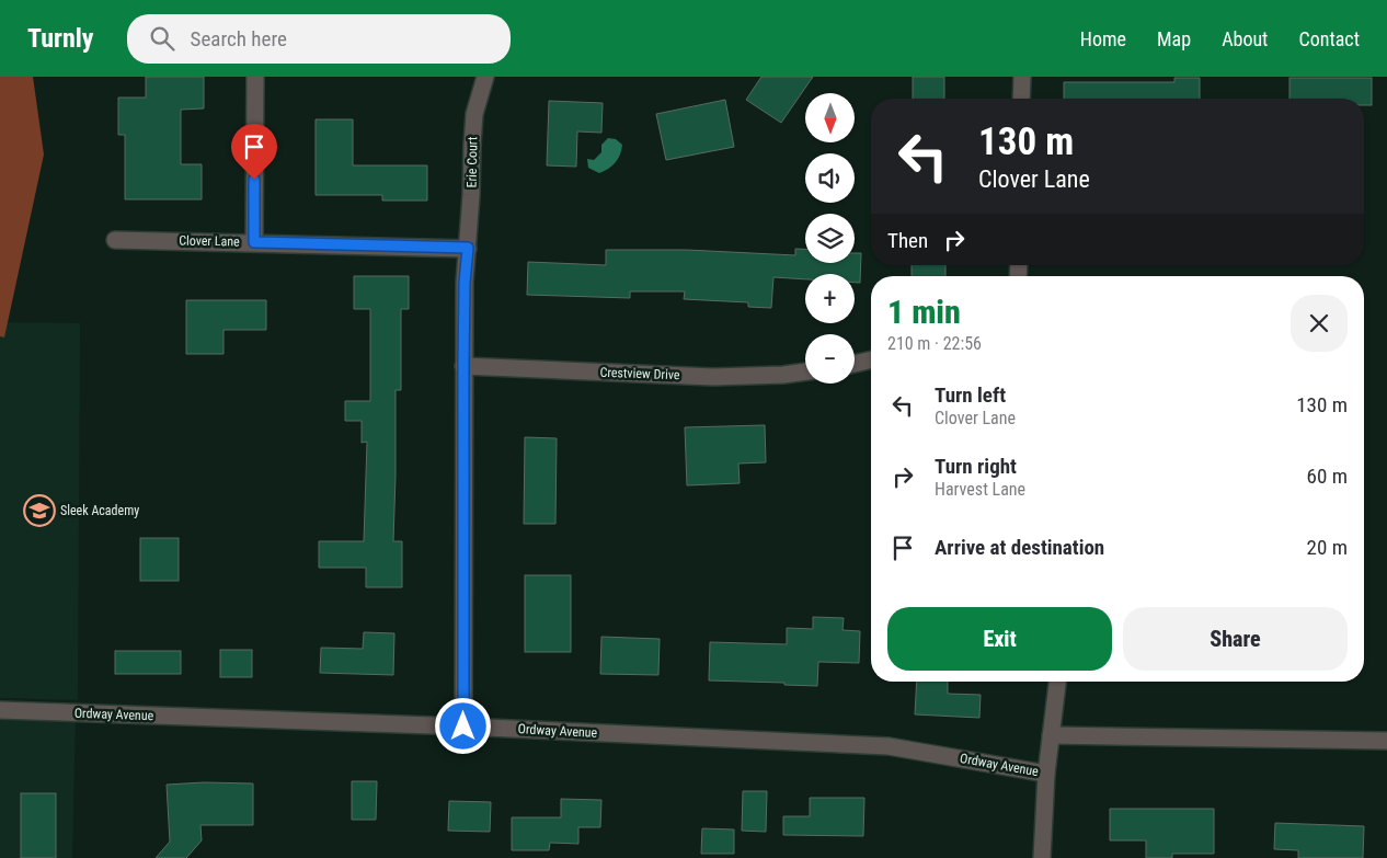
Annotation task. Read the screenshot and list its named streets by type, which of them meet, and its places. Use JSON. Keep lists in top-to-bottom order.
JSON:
{
  "streets": {
    "street": [
      "Erie Court",
      "Clover Lane",
      "Crestview Drive",
      "Ordway Avenue"
    ]
  },
  "crossings": [
    ["Erie Court", "Clover Lane"],
    ["Erie Court", "Crestview Drive"],
    ["Erie Court", "Ordway Avenue"]
  ],
  "places": {
    "school or university": ["Sleek Academy"]
  },
  "north": "bottom",
  "page": {
    "header": "Turnly",
    "search": "Search here",
    "nav": [
      "Home",
      "Map",
      "About",
      "Contact"
    ],
    "map_buttons": ["+", "−"],
    "turn": ["130 m", "Clover Lane"],
    "then": "Then",
    "heading": ["1 min", "210 m · 22:56"],
    "list": [
      {
        "name": "Turn left",
        "note": "Clover Lane",
        "value": "130 m"
      },
      {
        "name": "Turn right",
        "note": "Harvest Lane",
        "value": "60 m"
      },
      {
        "name": "Arrive at destination",
        "value": "20 m"
      }
    ],
    "buttons": ["Exit", "Share"]
  }
}
